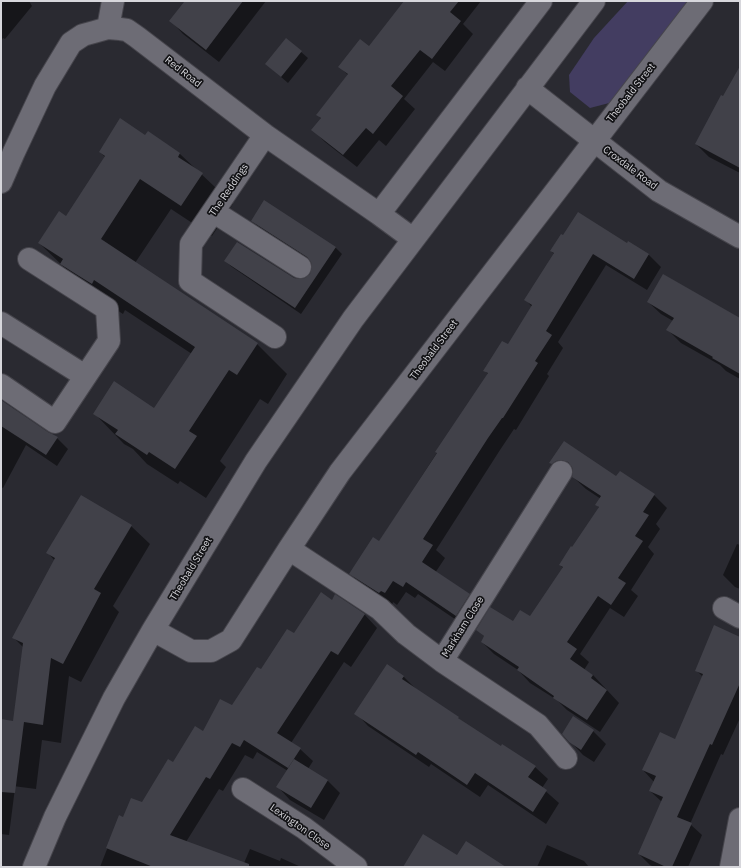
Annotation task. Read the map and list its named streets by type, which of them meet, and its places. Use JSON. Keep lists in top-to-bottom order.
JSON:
{
  "streets": {
    "street": [
      "Red Road",
      "Theobald Street",
      "Croxdale Road",
      "The Reddings",
      "Markham Close",
      "Lexington Close"
    ]
  },
  "crossings": [
    ["Red Road", "Theobald Street"],
    ["Red Road", "The Reddings"],
    ["Theobald Street", "Croxdale Road"],
    ["Theobald Street", "Markham Close"]
  ]
}
